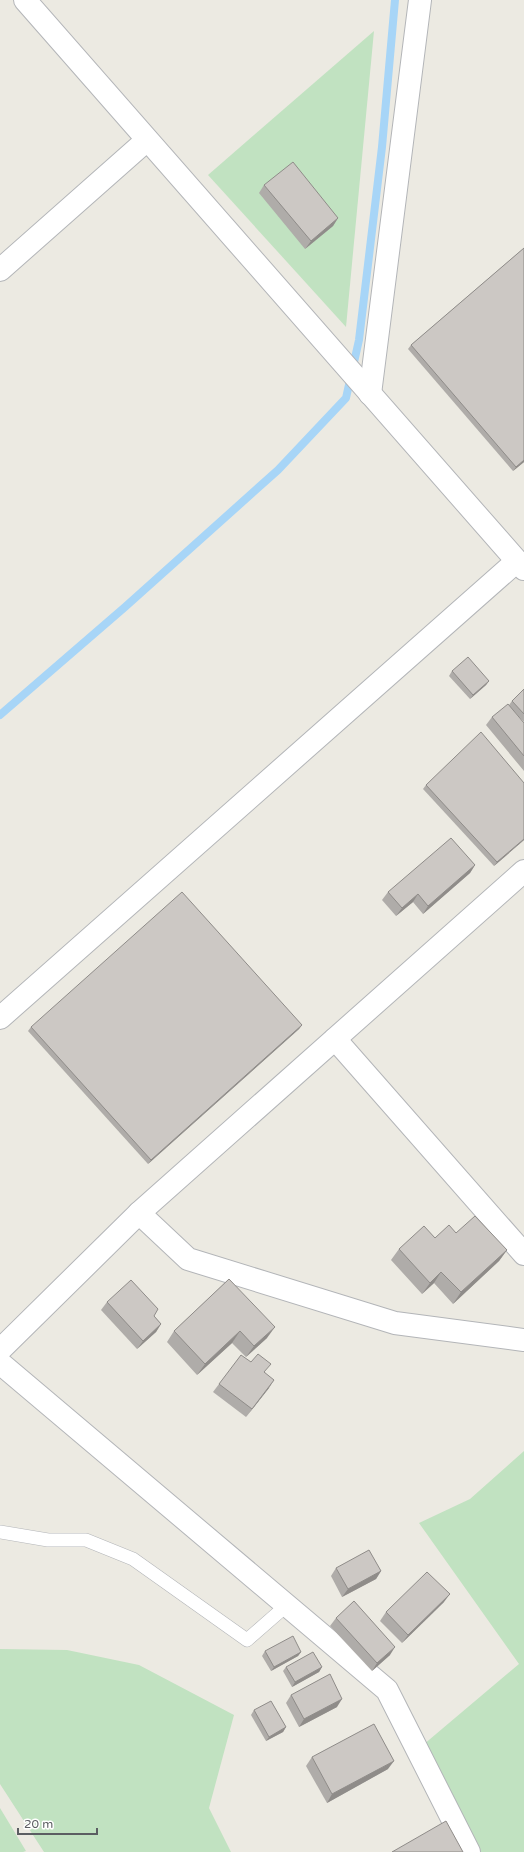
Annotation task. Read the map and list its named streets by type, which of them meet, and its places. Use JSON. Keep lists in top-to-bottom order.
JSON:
{
  "scale_bar": "20 m"
}
